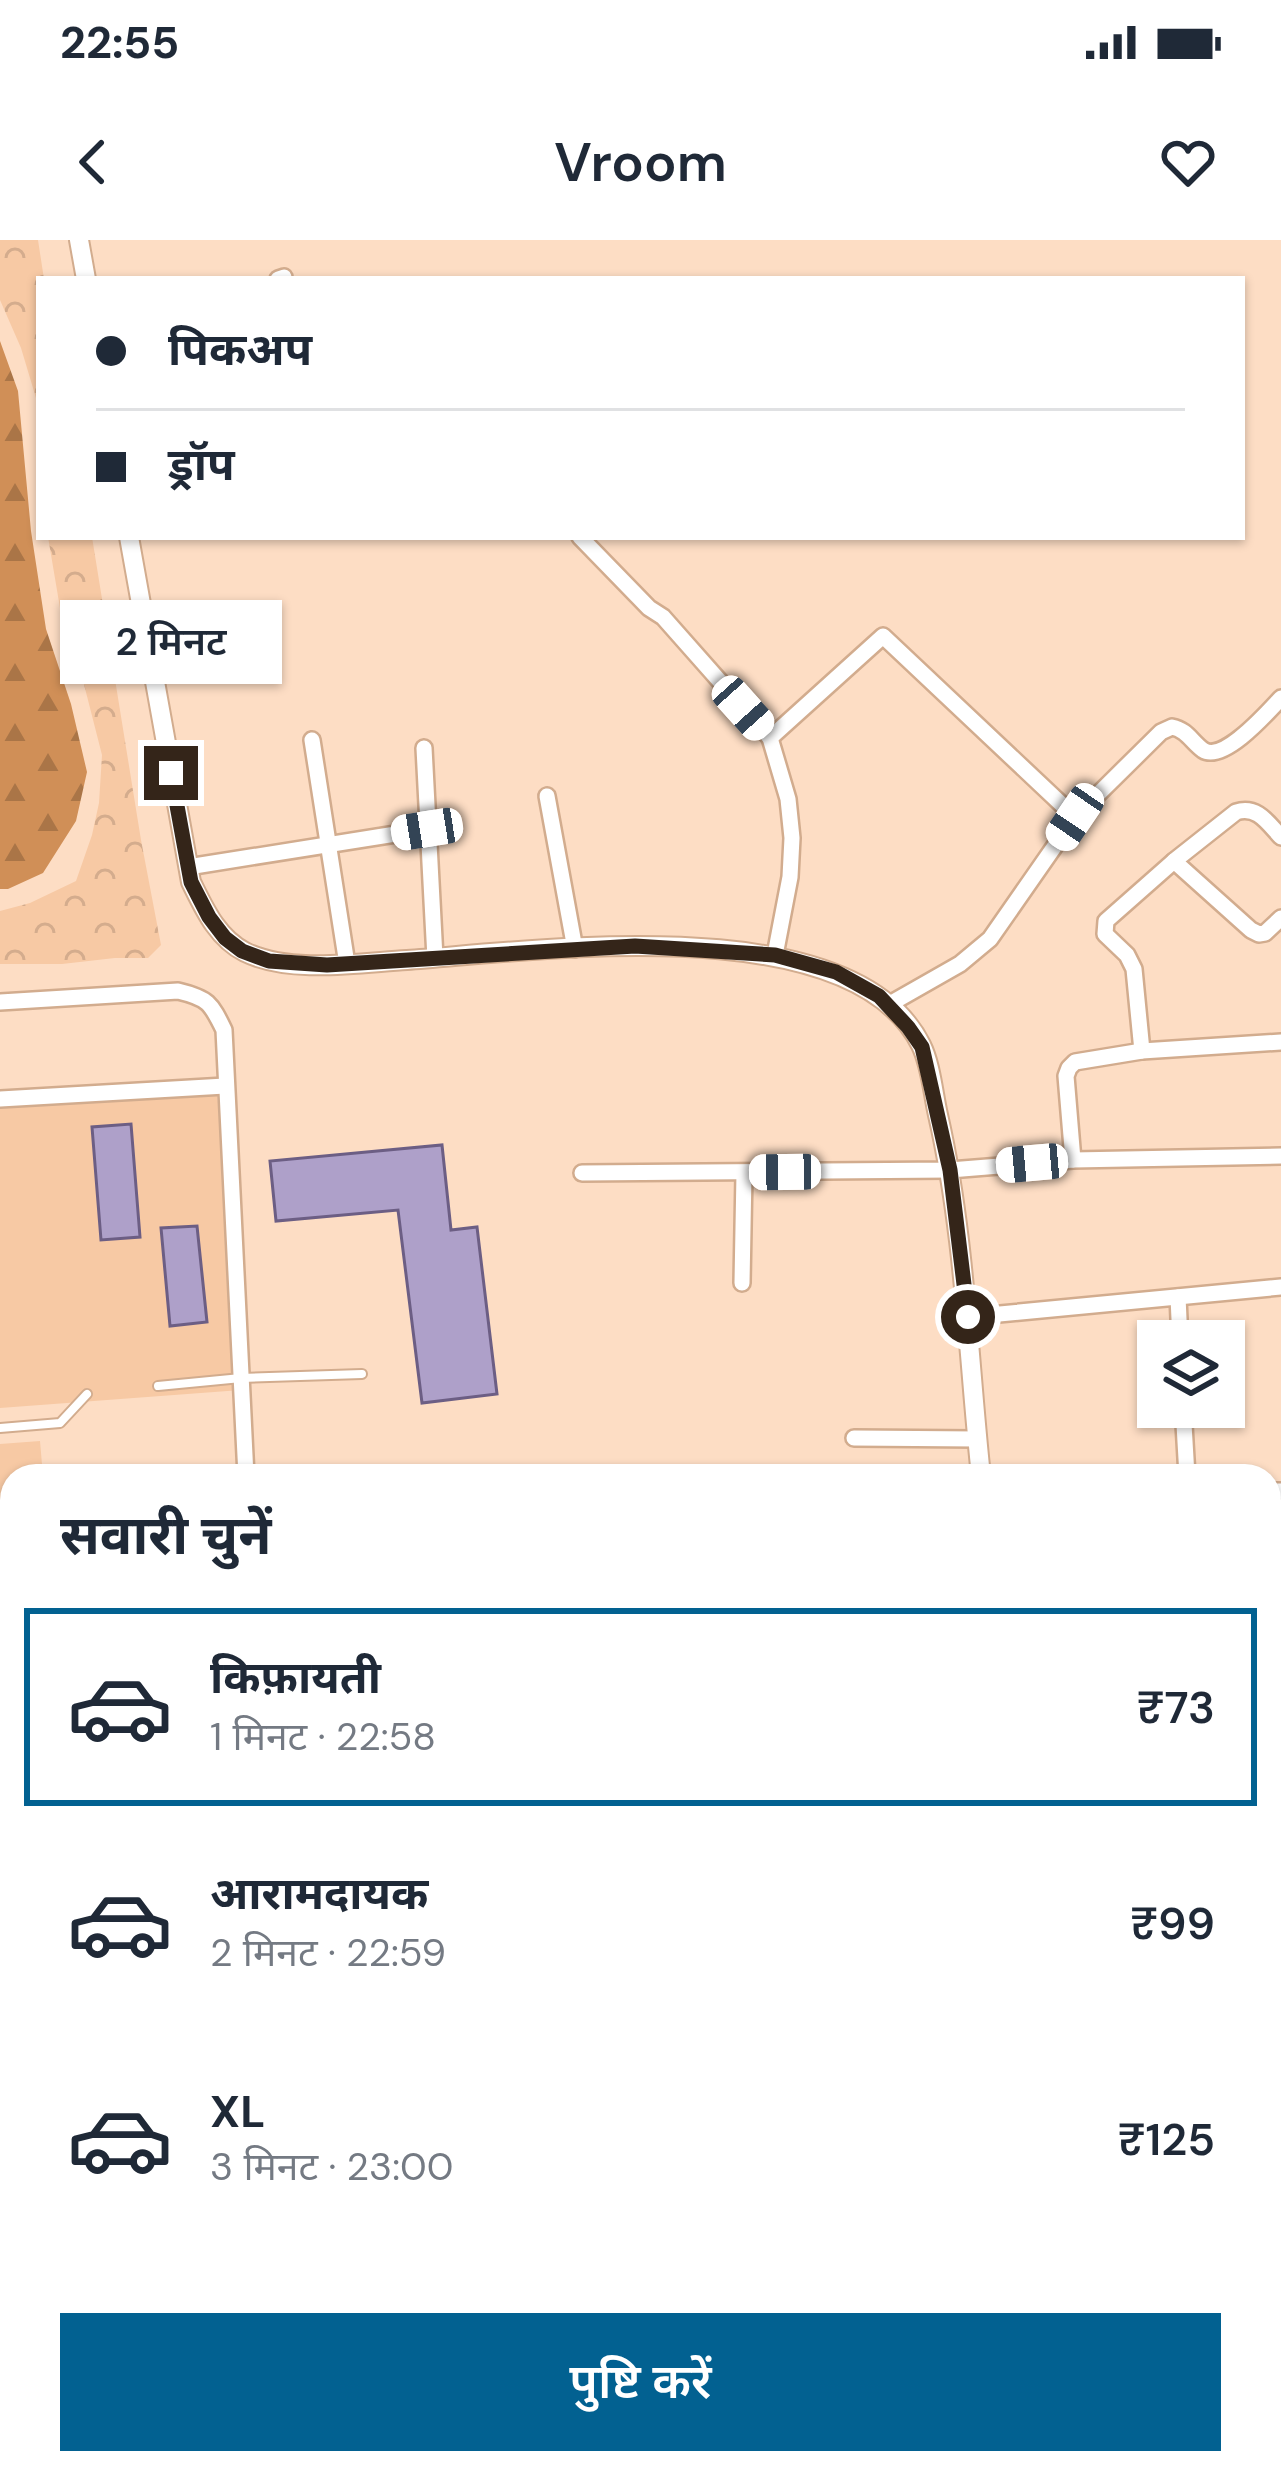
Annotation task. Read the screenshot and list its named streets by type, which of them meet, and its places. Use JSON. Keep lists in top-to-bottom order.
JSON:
{
  "page": {
    "status": "22:55",
    "header": "Vroom",
    "banner": ["पिकअप", "ड्रॉप"],
    "bubble": "2 मिनट",
    "heading": "सवारी चुनें",
    "list": [
      {
        "name": "किफ़ायती",
        "note": "1 मिनट · 22:58",
        "value": "₹73"
      },
      {
        "name": "आरामदायक",
        "note": "2 मिनट · 22:59",
        "value": "₹99"
      },
      {
        "name": "XL",
        "note": "3 मिनट · 23:00",
        "value": "₹125"
      }
    ],
    "buttons": "पुष्टि करें"
  }
}
